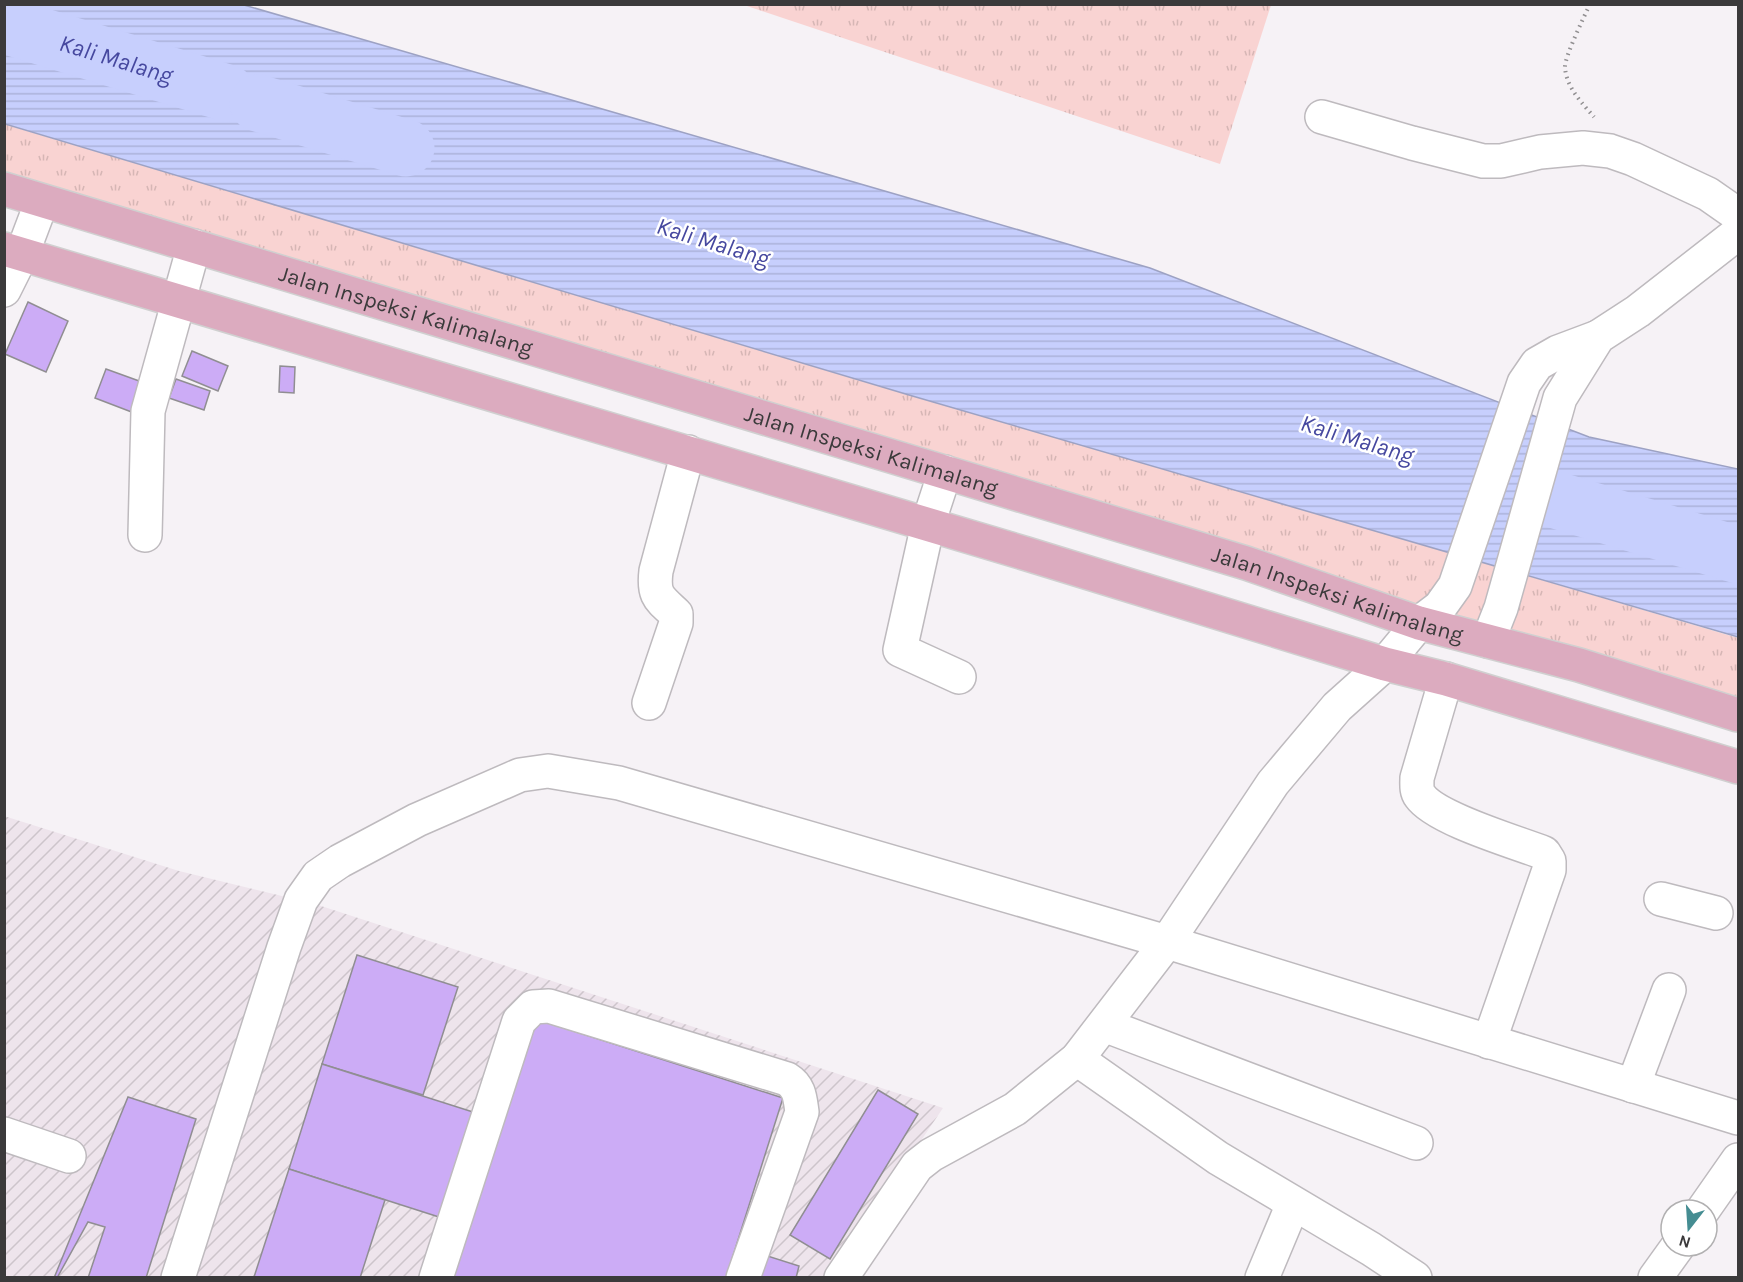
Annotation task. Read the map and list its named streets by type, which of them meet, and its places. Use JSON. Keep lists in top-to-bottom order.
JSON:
{
  "streets": {
    "main road": ["Jalan Inspeksi Kalimalang"]
  },
  "water": ["Kali Malang"],
  "north": "bottom"
}
